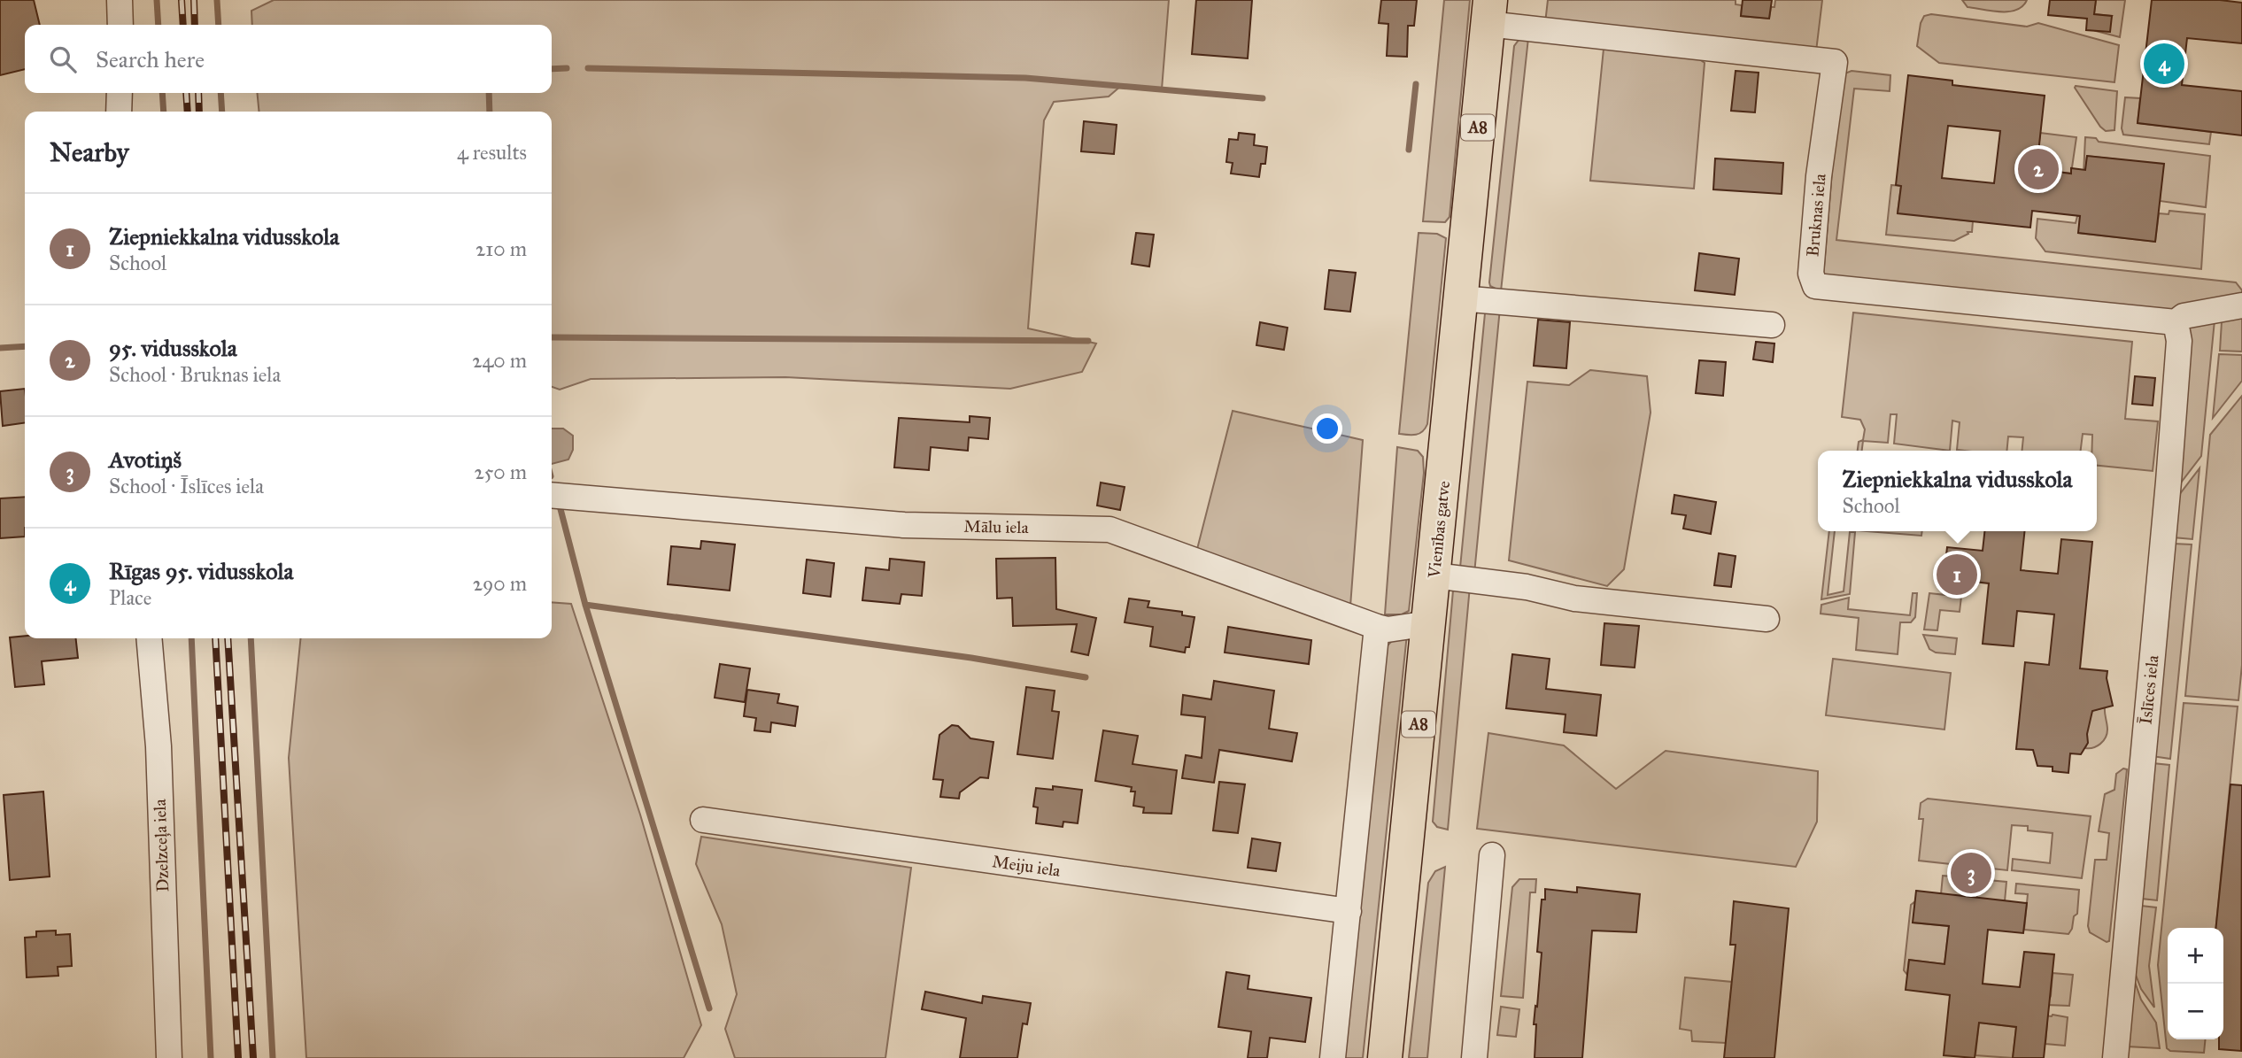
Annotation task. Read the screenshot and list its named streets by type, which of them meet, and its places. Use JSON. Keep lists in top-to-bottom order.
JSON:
{
  "streets": {
    "highway": ["A8", "Vienības gatve"],
    "street": [
      "Bruknas iela",
      "Mālu iela",
      "Īslīces iela",
      "Dzelzceļa iela",
      "Meiju iela"
    ]
  },
  "crossings": [
    ["Bruknas iela", "Vienības gatve"],
    ["Bruknas iela", "Īslīces iela"],
    ["Mālu iela", "Vienības gatve"]
  ],
  "page": {
    "search": "Search here",
    "pins": [
      "4",
      "2",
      "1",
      "3"
    ],
    "heading": ["Nearby", "4 results"],
    "list": [
      {
        "mark": "1",
        "name": "Ziepniekkalna vidusskola",
        "note": "School",
        "value": "210 m"
      },
      {
        "mark": "2",
        "name": "95. vidusskola",
        "note": "School · Bruknas iela",
        "value": "240 m"
      },
      {
        "mark": "3",
        "name": "Avotiņš",
        "note": "School · Īslīces iela",
        "value": "250 m"
      },
      {
        "mark": "4",
        "name": "Rīgas 95. vidusskola",
        "note": "Place",
        "value": "290 m"
      }
    ],
    "popup": ["Ziepniekkalna vidusskola", "School"],
    "map_buttons": ["+", "−"]
  }
}
